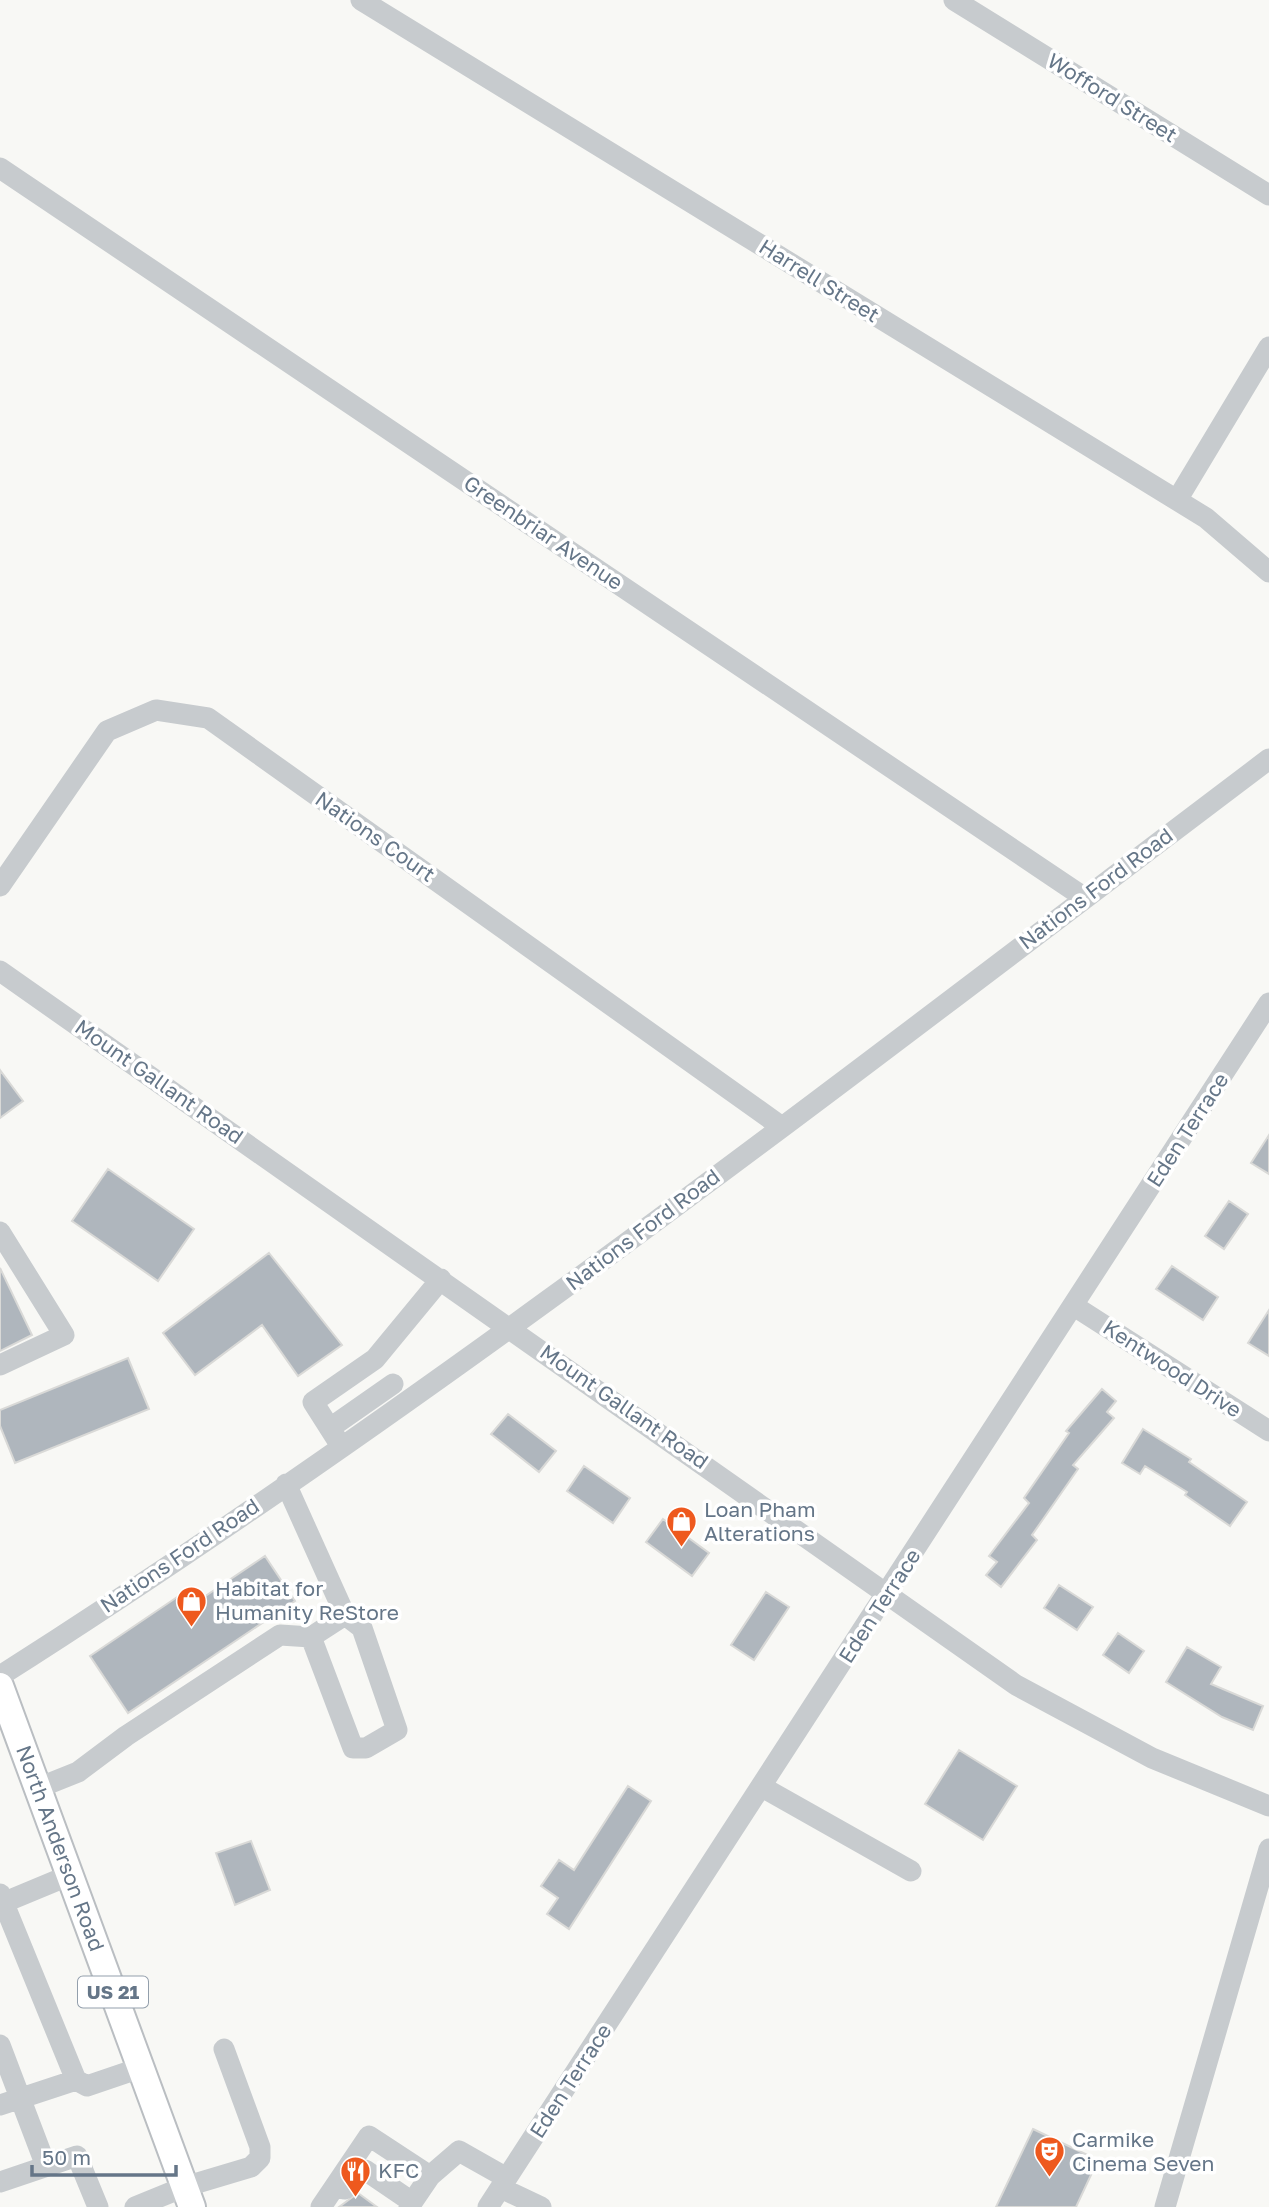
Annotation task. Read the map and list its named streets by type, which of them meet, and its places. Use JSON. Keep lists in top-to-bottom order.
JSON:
{
  "streets": {
    "main road": ["North Anderson Road", "US 21"],
    "street": [
      "Wofford Street",
      "Harrell Street",
      "Greenbriar Avenue",
      "Nations Court",
      "Nations Ford Road",
      "Mount Gallant Road",
      "Eden Terrace",
      "Kentwood Drive"
    ]
  },
  "crossings": [
    ["Greenbriar Avenue", "Nations Ford Road"],
    ["Nations Court", "Nations Ford Road"],
    ["Nations Ford Road", "Mount Gallant Road"],
    ["Mount Gallant Road", "Eden Terrace"],
    ["Eden Terrace", "Kentwood Drive"]
  ],
  "places": {
    "shop": ["Loan Pham Alterations", "Habitat for Humanity ReStore"],
    "theatre": ["Carmike Cinema Seven"],
    "restaurant": ["KFC"]
  },
  "scale_bar": "50 m"
}
